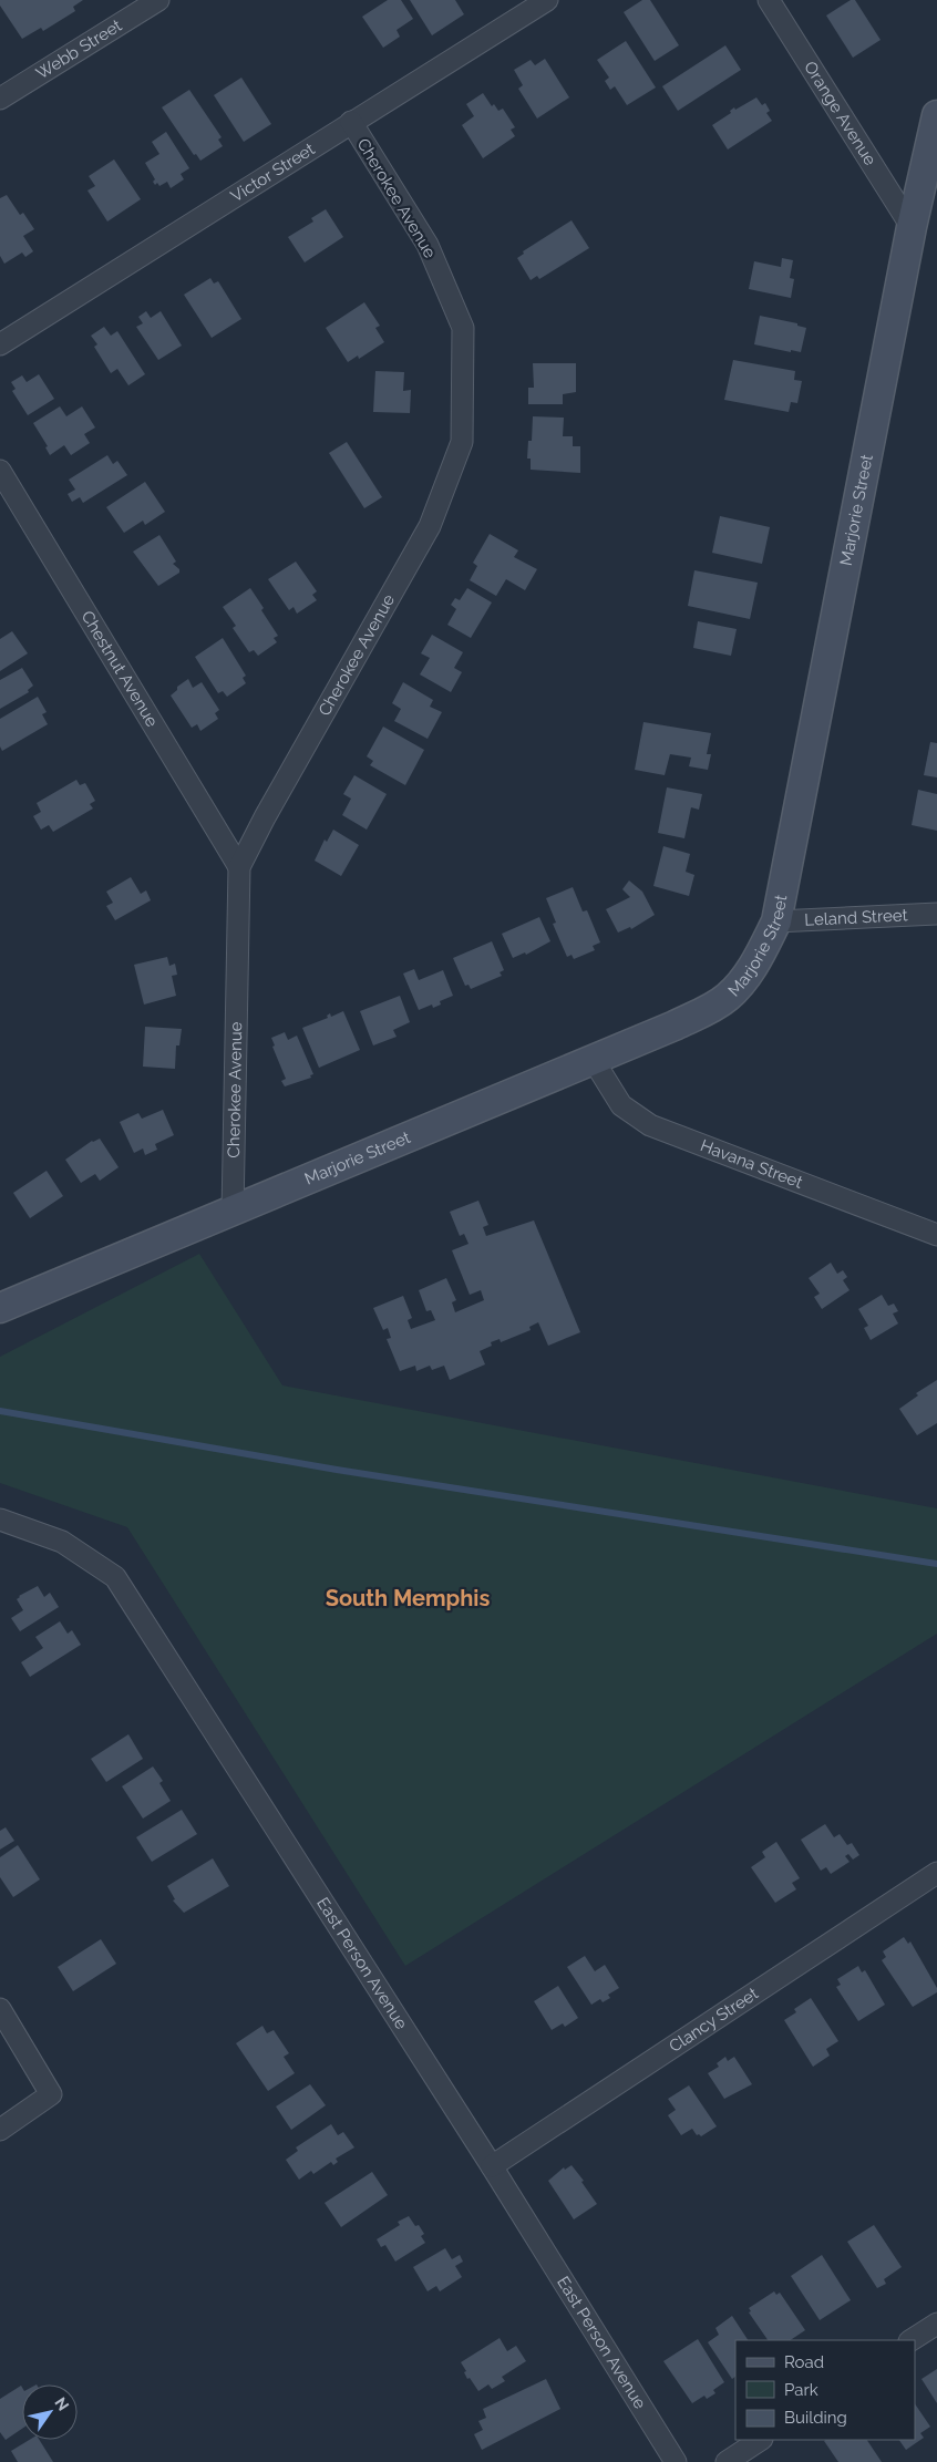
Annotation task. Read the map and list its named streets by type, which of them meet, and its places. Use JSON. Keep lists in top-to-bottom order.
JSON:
{
  "streets": {
    "street": [
      "Webb Street",
      "Orange Avenue",
      "Victor Street",
      "Cherokee Avenue",
      "Marjorie Street",
      "Chestnut Avenue",
      "Leland Street",
      "Havana Street",
      "East Person Avenue",
      "Clancy Street"
    ]
  },
  "crossings": [
    ["Orange Avenue", "Marjorie Street"],
    ["Victor Street", "Cherokee Avenue"],
    ["Cherokee Avenue", "Marjorie Street"],
    ["Cherokee Avenue", "Chestnut Avenue"],
    ["Marjorie Street", "Leland Street"],
    ["Marjorie Street", "Havana Street"],
    ["East Person Avenue", "Clancy Street"]
  ],
  "districts": ["South Memphis"],
  "legend": ["Road", "Park", "Building"],
  "north": "top right"
}
